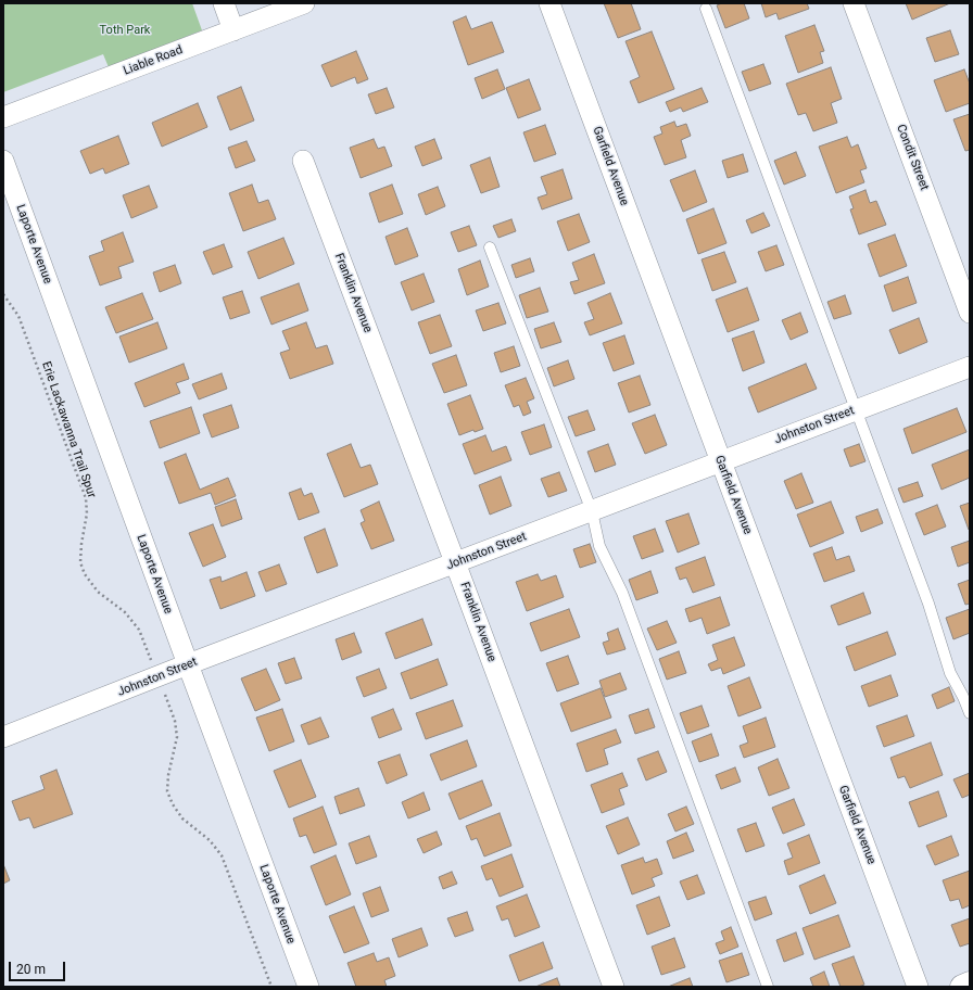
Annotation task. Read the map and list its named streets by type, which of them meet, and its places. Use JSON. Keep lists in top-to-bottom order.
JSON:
{
  "streets": {
    "street": [
      "Liable Road",
      "Condit Street",
      "Garfield Avenue",
      "Laporte Avenue",
      "Franklin Avenue",
      "Johnston Street"
    ],
    "path": ["Erie Lackawanna Trail Spur"]
  },
  "crossings": [
    ["Garfield Avenue", "Johnston Street"],
    ["Laporte Avenue", "Johnston Street"],
    ["Franklin Avenue", "Johnston Street"],
    ["Johnston Street", "Erie Lackawanna Trail Spur"]
  ],
  "parks": ["Toth Park"],
  "scale_bar": "20 m"
}
